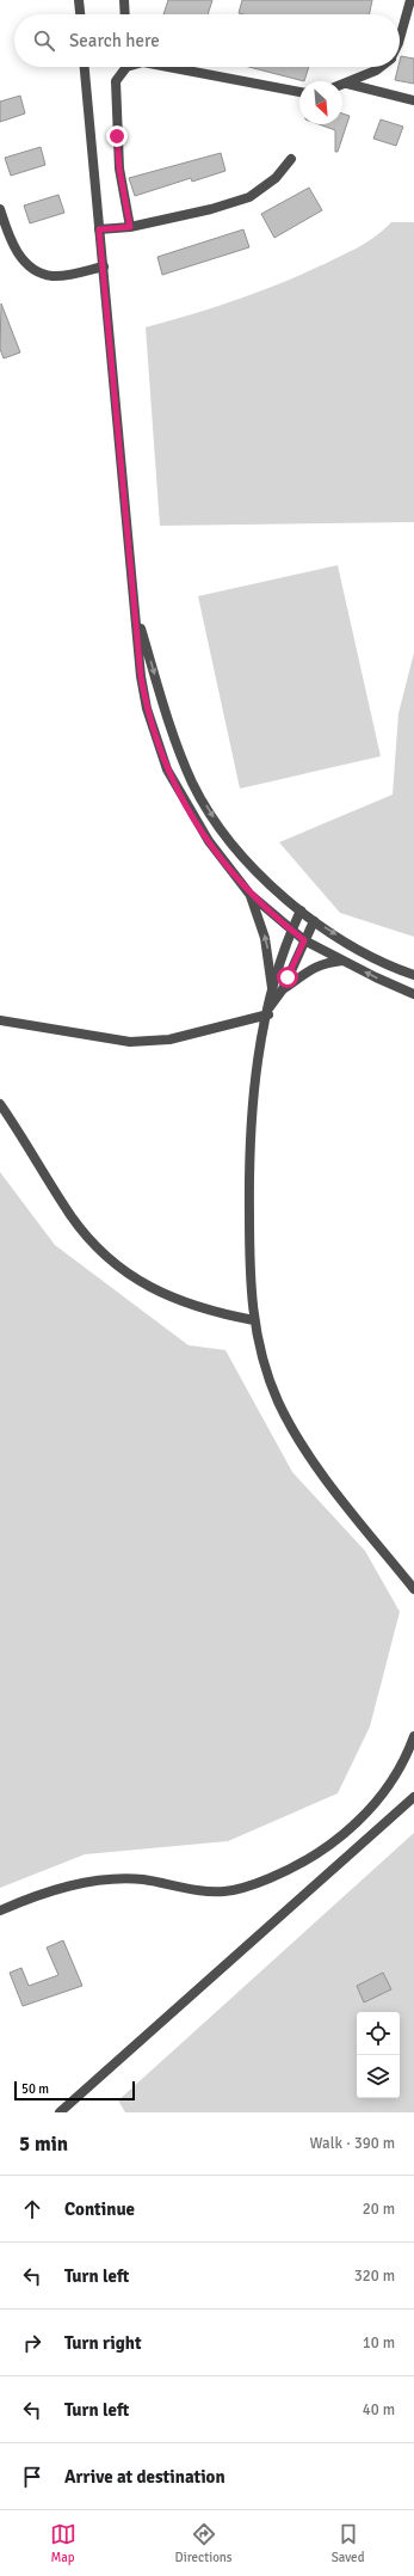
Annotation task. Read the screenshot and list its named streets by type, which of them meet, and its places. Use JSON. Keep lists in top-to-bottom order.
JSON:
{
  "scale_bar": "50 m",
  "north": "bottom right",
  "page": {
    "search": "Search here",
    "scale": "50 m",
    "heading": ["5 min", "Walk · 390 m"],
    "list": [
      ["Continue", "20 m"],
      ["Turn left", "320 m"],
      ["Turn right", "10 m"],
      ["Turn left", "40 m"],
      "Arrive at destination"
    ],
    "nav": ["Map", "Directions", "Saved"]
  }
}
